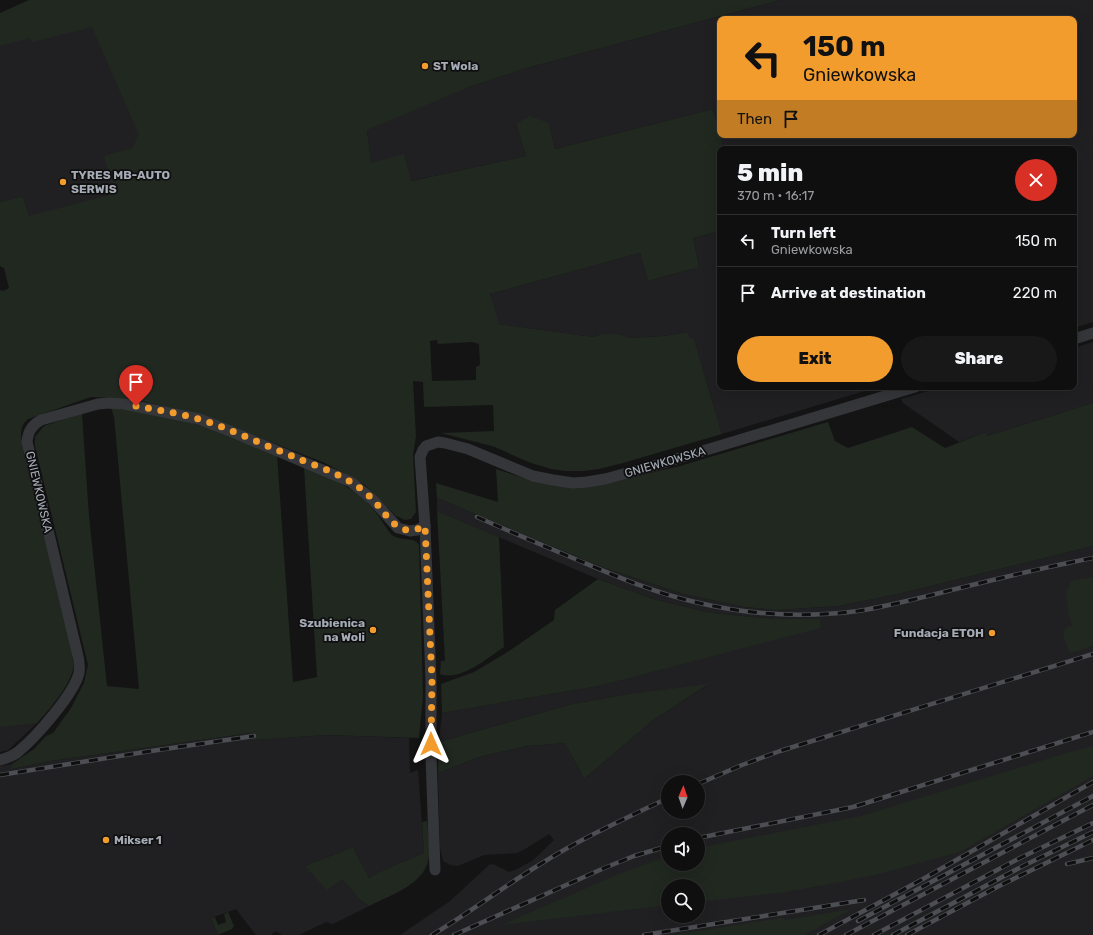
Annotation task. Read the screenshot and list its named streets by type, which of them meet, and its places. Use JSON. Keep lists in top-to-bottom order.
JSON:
{
  "streets": {
    "street": ["GNIEWKOWSKA"]
  },
  "places": [
    "ST Wola",
    "TYRES MB-AUTO SERWIS",
    "Szubienica na Woli",
    "Fundacja ETOH",
    "Mikser 1"
  ],
  "north": "top",
  "page": {
    "turn": ["150 m", "Gniewkowska"],
    "then": "Then",
    "heading": ["5 min", "370 m · 16:17"],
    "list": [
      {
        "name": "Turn left",
        "note": "Gniewkowska",
        "value": "150 m"
      },
      {
        "name": "Arrive at destination",
        "value": "220 m"
      }
    ],
    "buttons": ["Exit", "Share"]
  }
}
